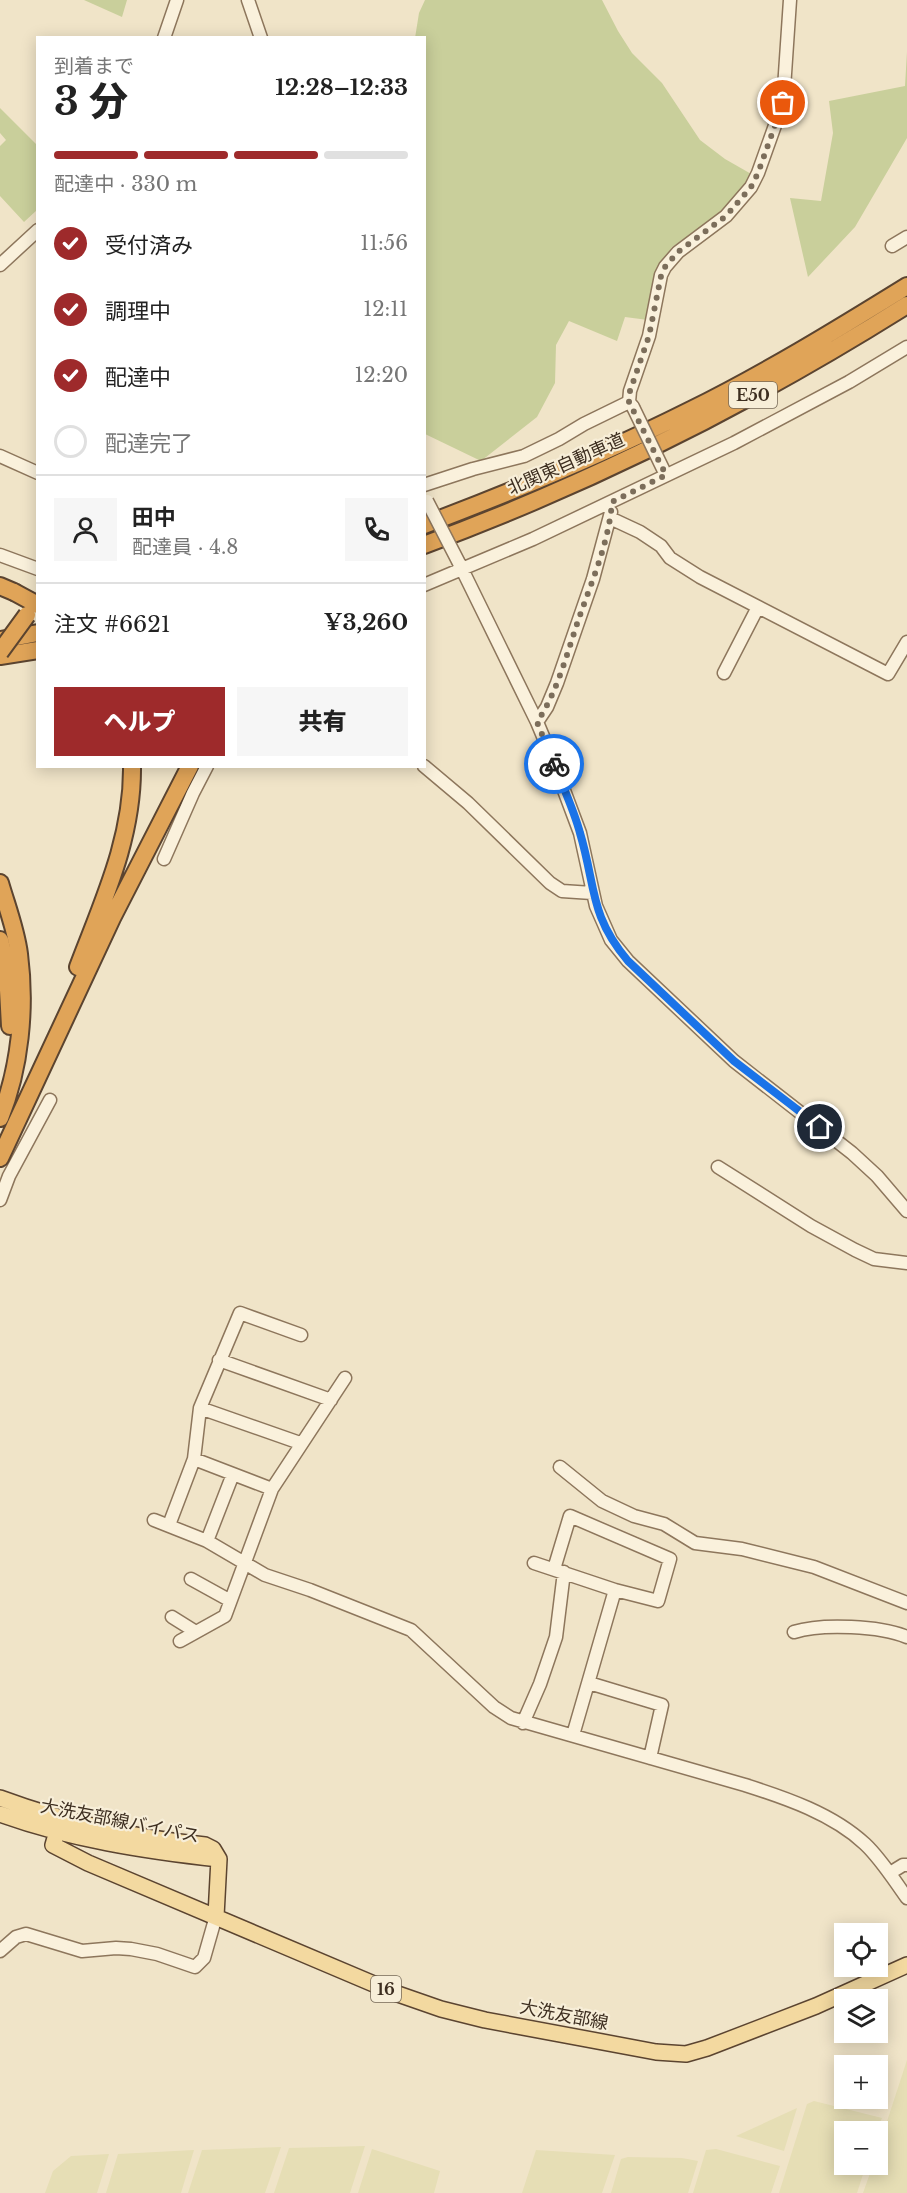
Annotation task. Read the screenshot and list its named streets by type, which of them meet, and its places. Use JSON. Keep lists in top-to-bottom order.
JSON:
{
  "streets": {
    "highway": ["E50", "北関東自動車道"],
    "main road": ["大洗友部線バイパス", "16", "大洗友部線"]
  },
  "crossings": [
    ["大洗友部線バイパス", "大洗友部線"]
  ],
  "page": {
    "heading": ["3 分", "到着まで", "12:28–12:33"],
    "panel": [
      "田中",
      "配達員 · 4.8",
      "注文 #6621",
      "¥3,260"
    ],
    "bar": "配達中 · 330 m",
    "list": [
      ["受付済み", "11:56"],
      ["調理中", "12:11"],
      ["配達中", "12:20"],
      "配達完了"
    ],
    "buttons": ["ヘルプ", "共有"],
    "map_buttons": ["+", "−"]
  }
}
